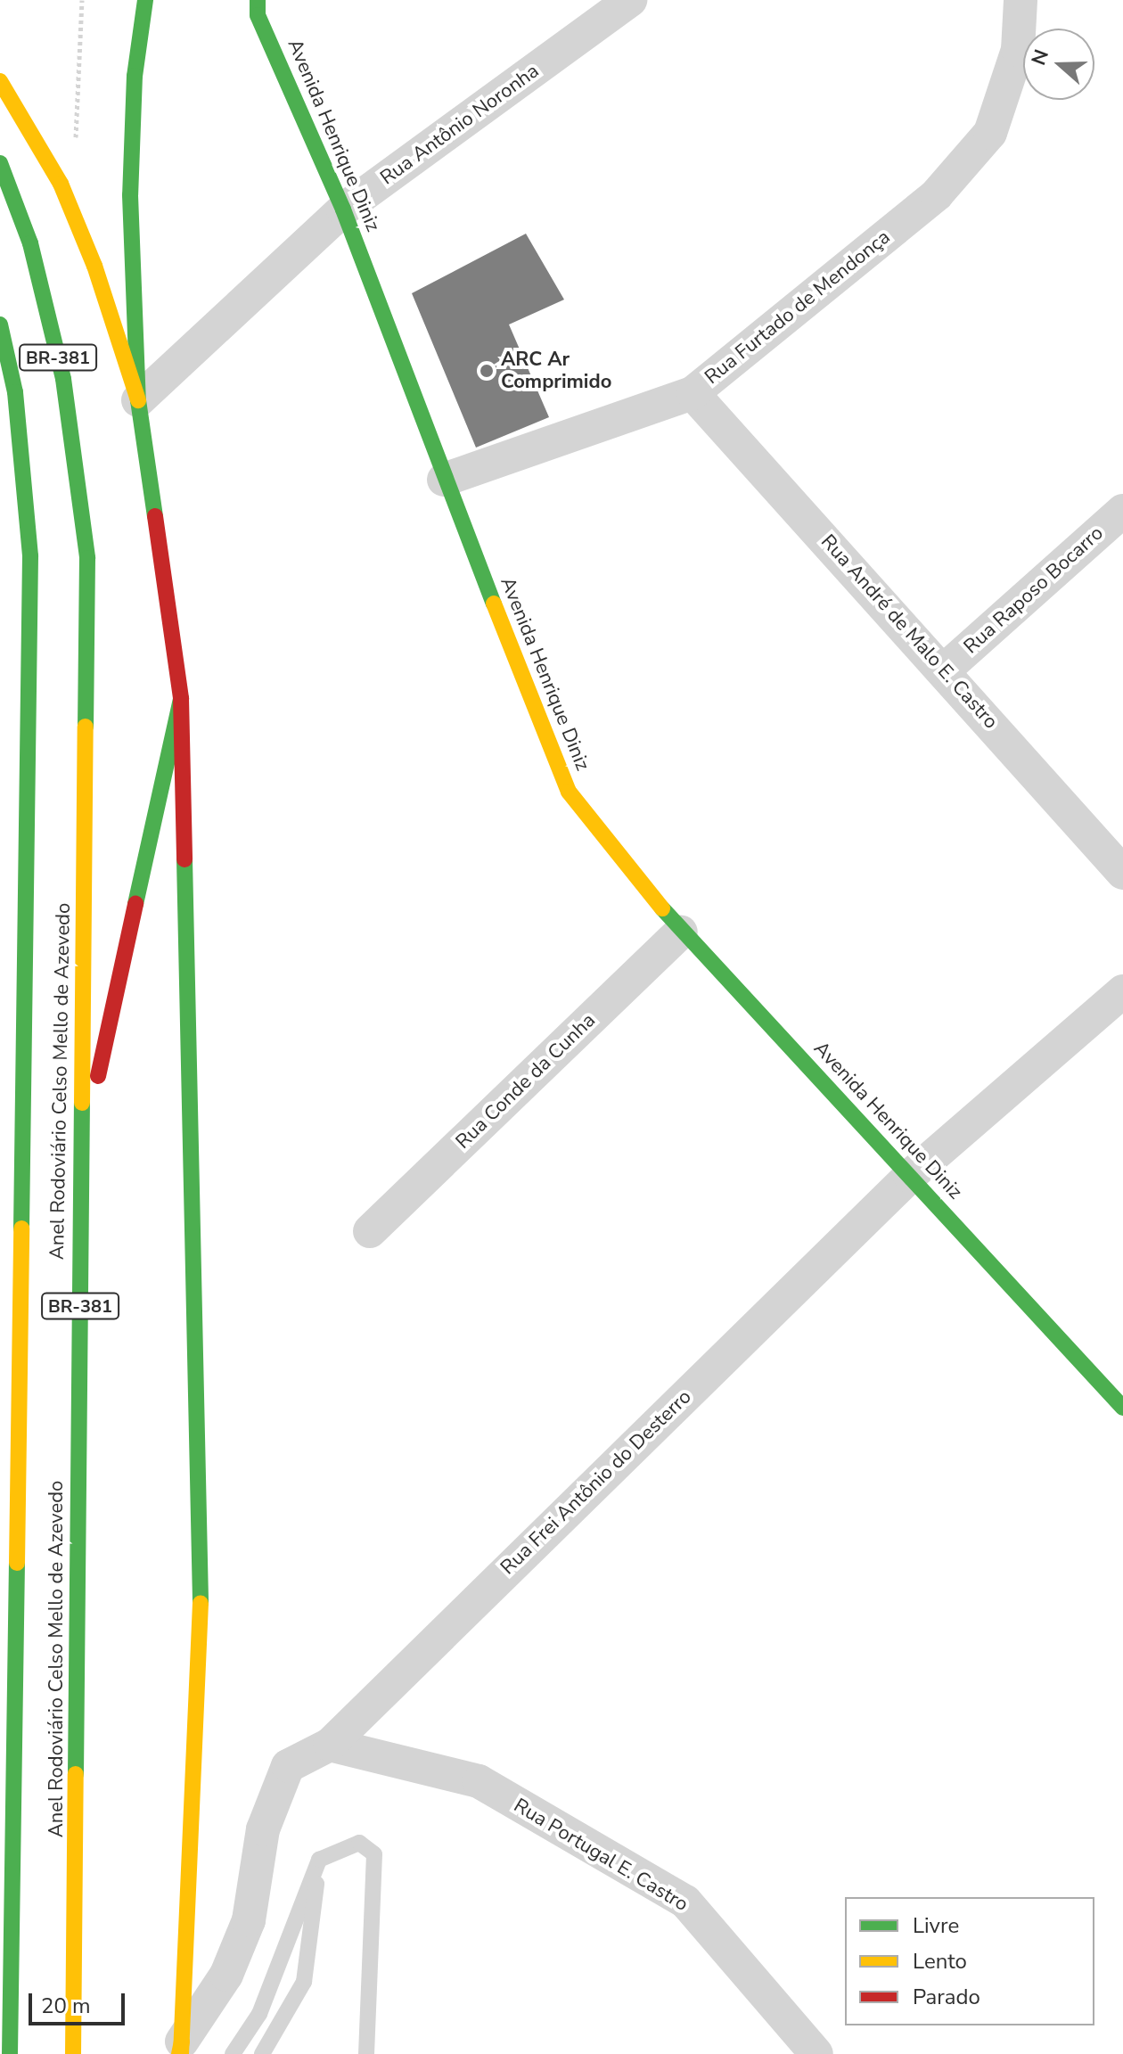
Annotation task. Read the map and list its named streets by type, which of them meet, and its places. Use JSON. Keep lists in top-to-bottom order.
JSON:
{
  "streets": {
    "main road": ["Avenida Henrique Diniz", "BR-381", "Anel Rodoviário Celso Mello de Azevedo"],
    "street": [
      "Rua Antônio Noronha",
      "Rua Furtado de Mendonça",
      "Rua Raposo Bocarro",
      "Rua André de Malo E. Castro",
      "Rua Conde da Cunha",
      "Rua Frei Antônio do Desterro",
      "Rua Portugal E. Castro"
    ]
  },
  "crossings": [
    ["Rua Antônio Noronha", "Avenida Henrique Diniz"],
    ["Avenida Henrique Diniz", "Rua Furtado de Mendonça"],
    ["Avenida Henrique Diniz", "Rua Conde da Cunha"],
    ["Avenida Henrique Diniz", "Rua Frei Antônio do Desterro"],
    ["Rua Furtado de Mendonça", "Rua André de Malo E. Castro"],
    ["Rua Raposo Bocarro", "Rua André de Malo E. Castro"],
    ["Rua Frei Antônio do Desterro", "Rua Portugal E. Castro"]
  ],
  "places": ["ARC Ar Comprimido"],
  "legend": ["Livre", "Lento", "Parado"],
  "scale_bar": "20 m",
  "north": "left"
}
